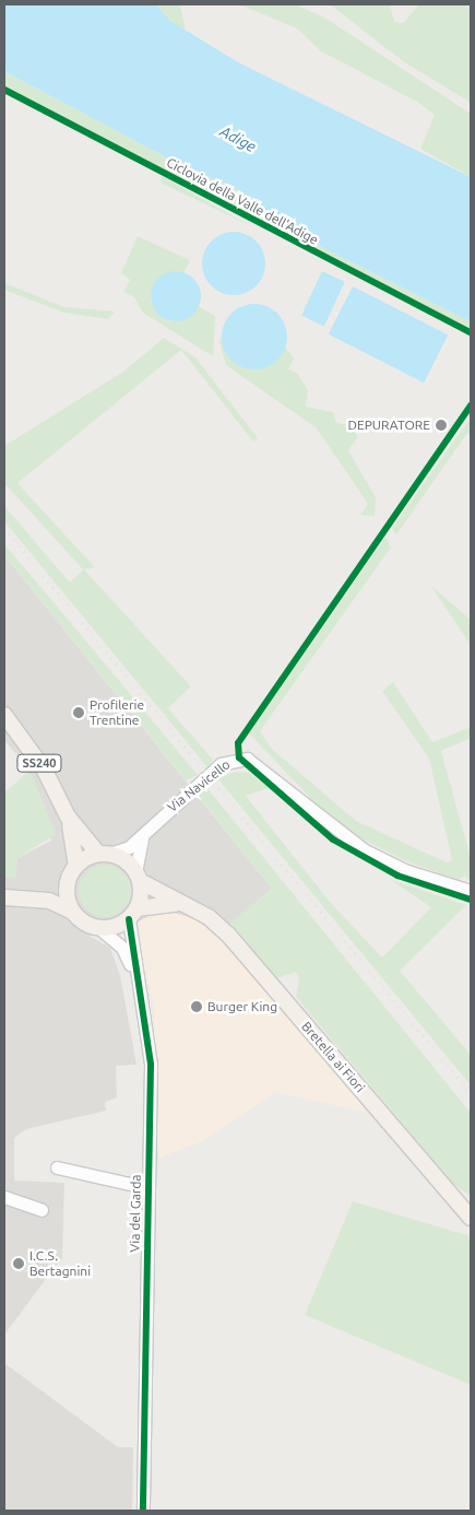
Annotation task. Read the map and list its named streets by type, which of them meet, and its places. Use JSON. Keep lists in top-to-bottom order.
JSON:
{
  "streets": {
    "main road": ["SS240", "Bretella ai Fiori", "Via del Garda"],
    "street": ["Via Navicello"],
    "cycle path": ["Ciclovia della Valle dell'Adige"]
  },
  "crossings": [
    ["Via Navicello", "Bretella ai Fiori"],
    ["Via Navicello", "Via del Garda"],
    ["Bretella ai Fiori", "Via del Garda"]
  ],
  "water": ["Adige"],
  "places": [
    "DEPURATORE",
    "Profilerie Trentine",
    "Burger King",
    "I.C.S. Bertagnini"
  ]
}
